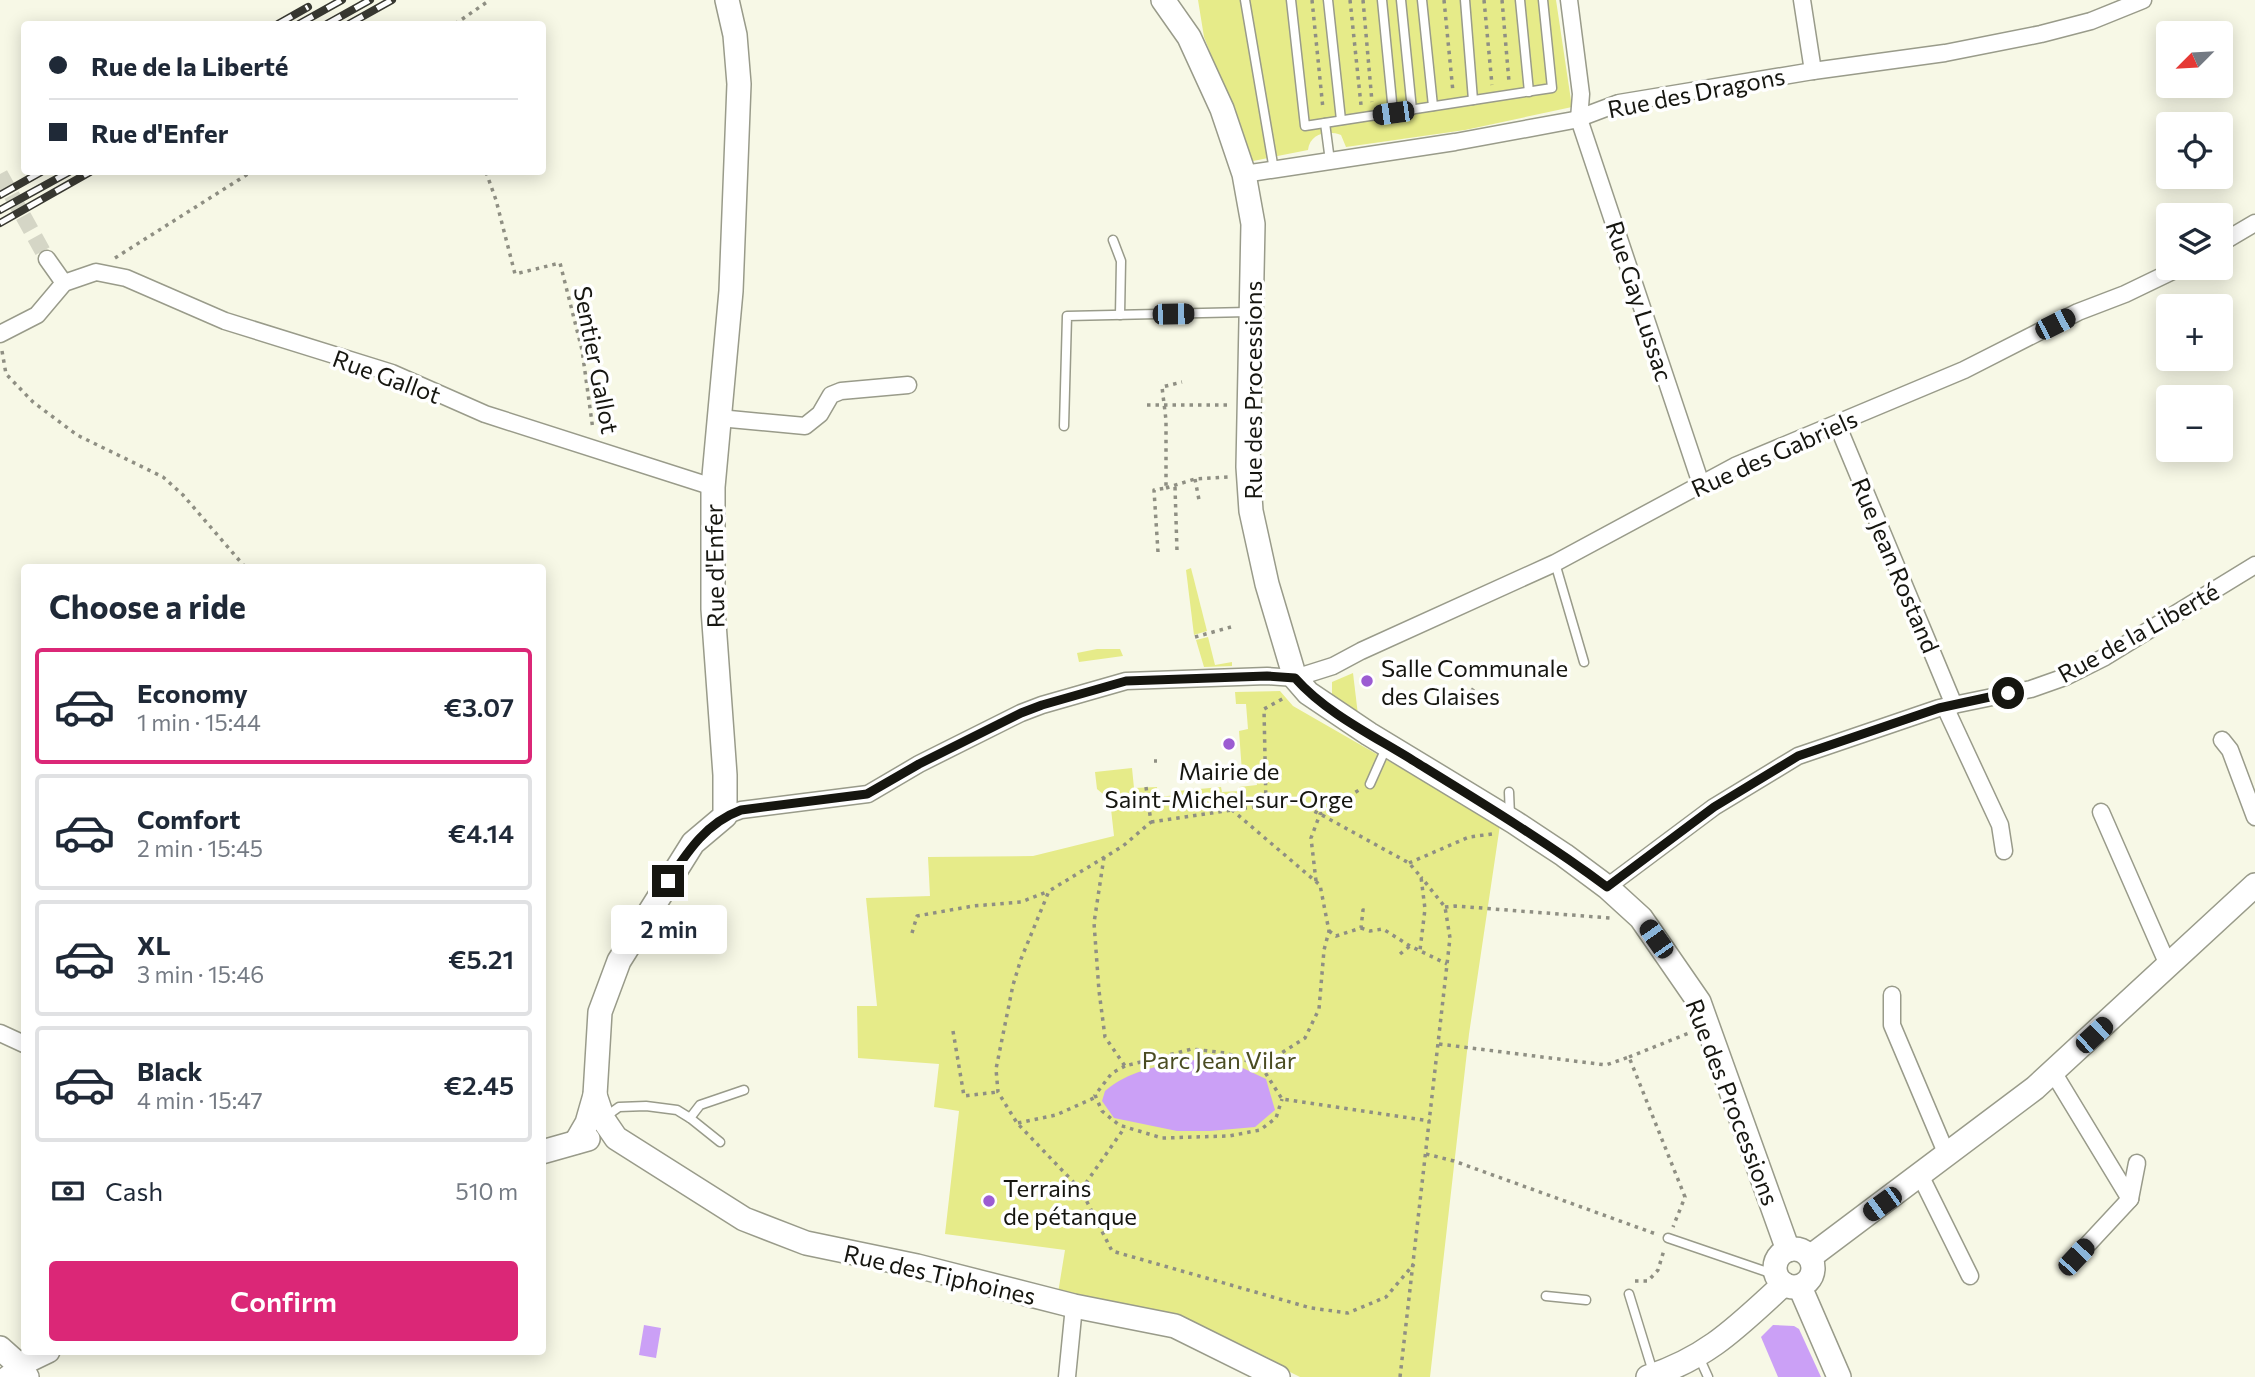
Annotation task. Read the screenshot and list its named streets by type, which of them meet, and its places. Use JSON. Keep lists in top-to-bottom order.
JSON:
{
  "streets": {
    "street": [
      "Rue des Dragons",
      "Rue Gay Lussac",
      "Rue Gallot",
      "Rue des Processions",
      "Rue des Gabriels",
      "Rue Jean Rostand",
      "Rue d'Enfer",
      "Rue de la Liberté",
      "Rue des Tiphoines"
    ],
    "path": ["Sentier Gallot"]
  },
  "crossings": [
    ["Rue des Dragons", "Rue Gay Lussac"],
    ["Rue des Dragons", "Rue des Processions"],
    ["Rue Gay Lussac", "Rue des Gabriels"],
    ["Sentier Gallot", "Rue Gallot"],
    ["Rue Gallot", "Rue d'Enfer"],
    ["Rue des Processions", "Rue des Gabriels"],
    ["Rue des Processions", "Rue de la Liberté"],
    ["Rue des Gabriels", "Rue Jean Rostand"],
    ["Rue Jean Rostand", "Rue de la Liberté"]
  ],
  "parks": ["Parc Jean Vilar"],
  "places": ["Salle Communale des Glaises", "Mairie de Saint-Michel-sur-Orge", "Terrains de pétanque"],
  "north": "bottom left",
  "page": {
    "map_buttons": ["+", "−"],
    "banner": ["Rue de la Liberté", "Rue d'Enfer"],
    "heading": "Choose a ride",
    "list": [
      {
        "name": "Economy",
        "note": "1 min · 15:44",
        "value": "€3.07"
      },
      {
        "name": "Comfort",
        "note": "2 min · 15:45",
        "value": "€4.14"
      },
      {
        "name": "XL",
        "note": "3 min · 15:46",
        "value": "€5.21"
      },
      {
        "name": "Black",
        "note": "4 min · 15:47",
        "value": "€2.45"
      }
    ],
    "bubble": "2 min",
    "pay": ["Cash", "510 m"],
    "buttons": "Confirm"
  }
}
